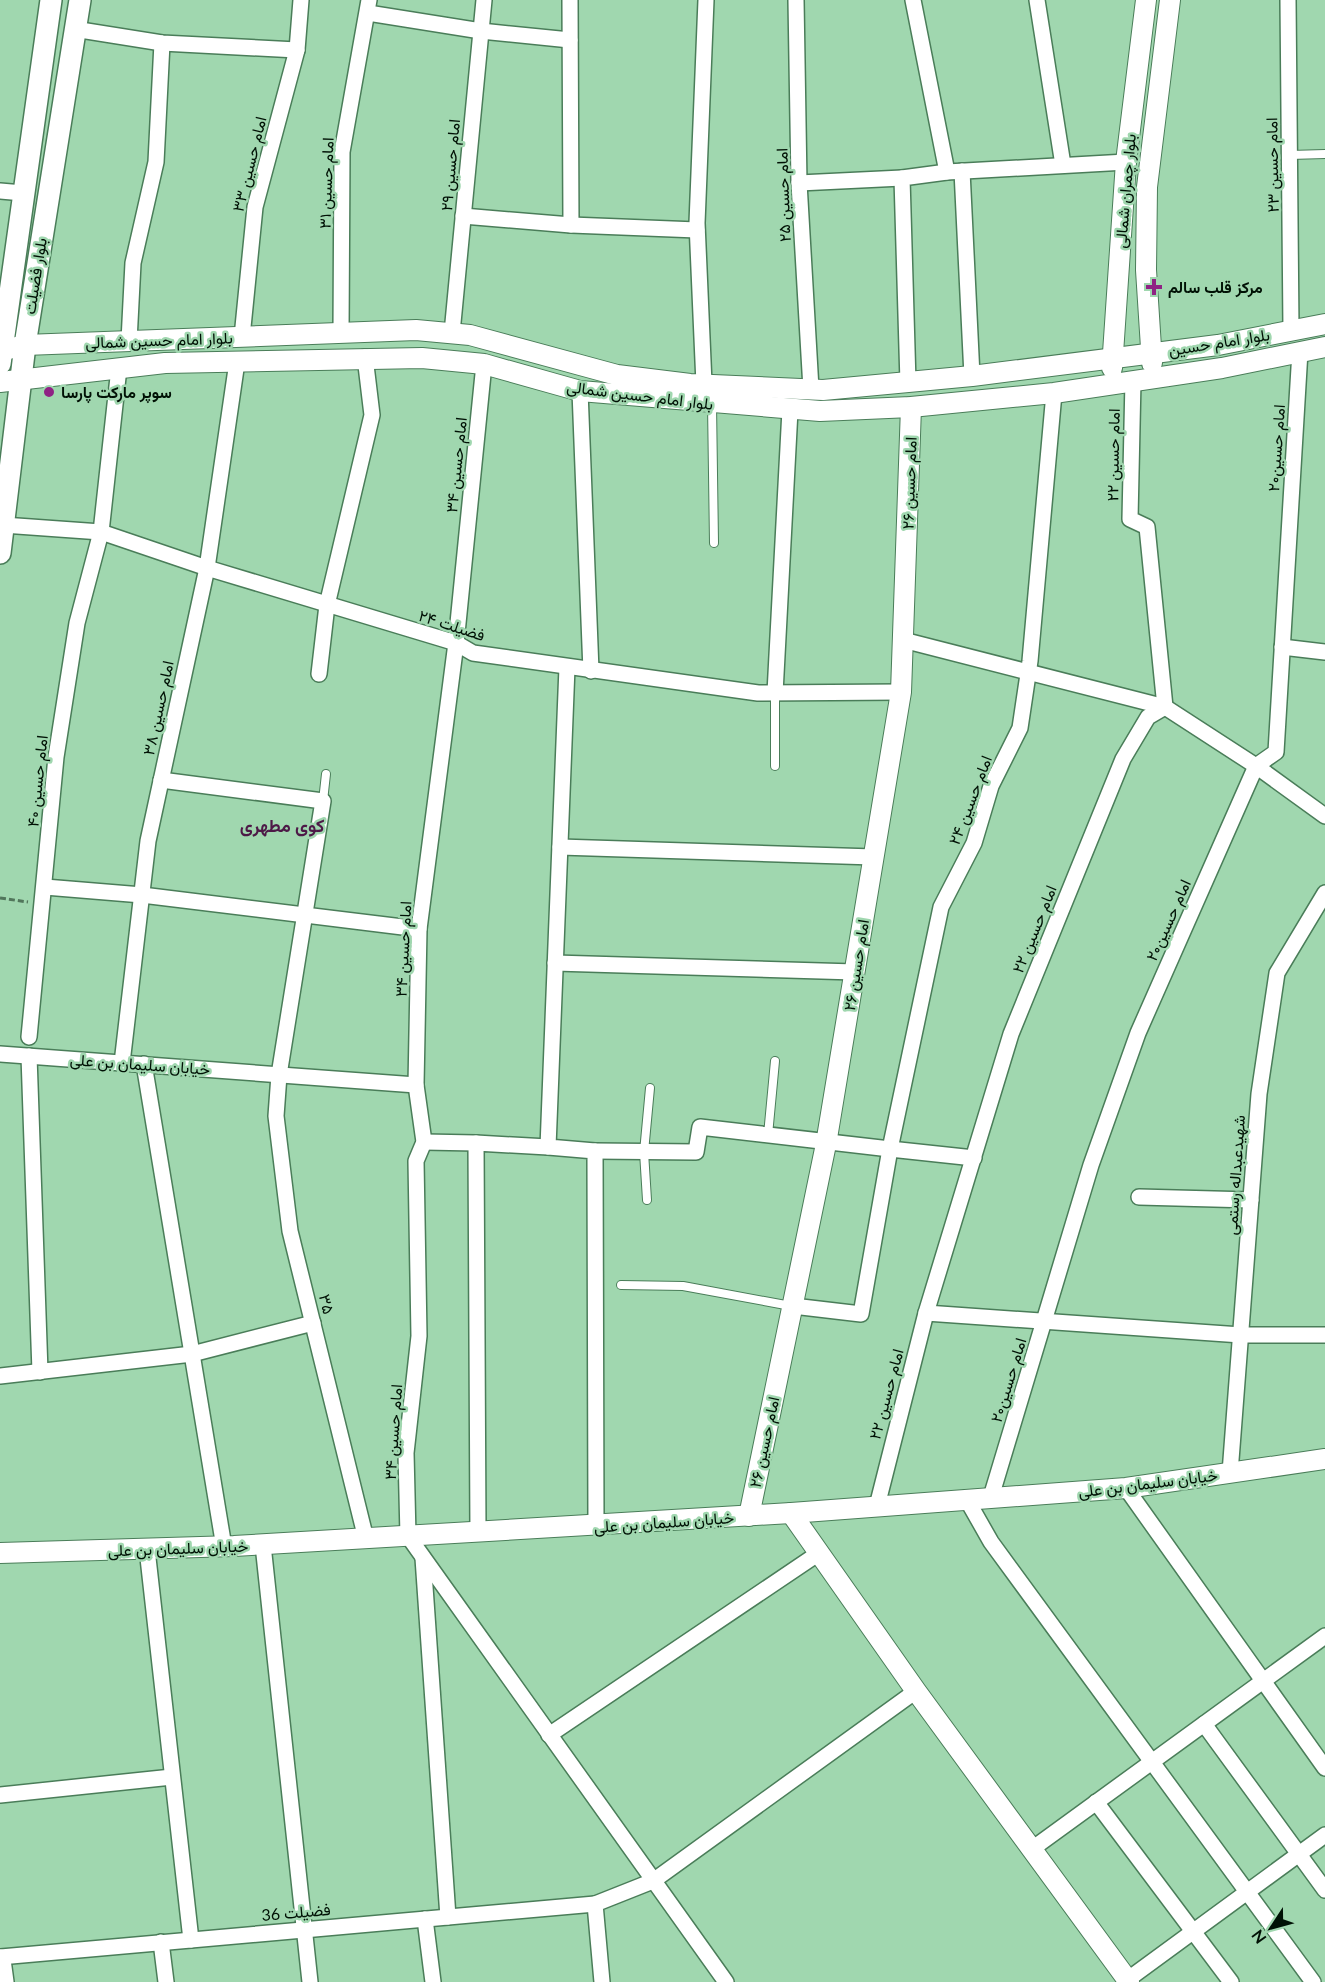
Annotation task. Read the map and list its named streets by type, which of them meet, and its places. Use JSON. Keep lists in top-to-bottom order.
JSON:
{
  "streets": {
    "main road": ["بلوار فضیلت"],
    "street": [
      "امام حسین ۳۳",
      "امام حسین ۲۹",
      "امام حسین ۲۳",
      "امام حسین ۳۱",
      "بلوار چمران شمالی",
      "امام حسین ۲۵",
      "بلوار امام حسین شمالی",
      "بلوار امام حسین",
      "امام حسین۲۰",
      "امام حسین ۲۲",
      "امام حسین ۳۴",
      "امام حسین ۲۶",
      "فضیلت ۲۴",
      "امام حسین ۳۸",
      "امام حسین ۴۰",
      "امام حسین ۲۴",
      "خیابان سلیمان بن علی",
      "شهیدعبداله رستمی",
      "۳۵",
      "فضیلت 36"
    ]
  },
  "crossings": [
    ["امام حسین ۳۳", "بلوار امام حسین شمالی"],
    ["امام حسین ۲۹", "بلوار امام حسین شمالی"],
    ["امام حسین ۲۳", "بلوار امام حسین"],
    ["امام حسین ۳۱", "بلوار امام حسین شمالی"],
    ["بلوار چمران شمالی", "بلوار امام حسین شمالی"],
    ["بلوار چمران شمالی", "بلوار امام حسین"],
    ["امام حسین ۲۵", "بلوار امام حسین شمالی"],
    ["بلوار فضیلت", "بلوار امام حسین شمالی"],
    ["بلوار فضیلت", "فضیلت ۲۴"],
    ["بلوار امام حسین شمالی", "بلوار امام حسین"],
    ["بلوار امام حسین شمالی", "امام حسین۲۰"],
    ["بلوار امام حسین شمالی", "امام حسین ۲۲"],
    ["بلوار امام حسین شمالی", "امام حسین ۳۴"],
    ["بلوار امام حسین شمالی", "امام حسین ۲۶"],
    ["بلوار امام حسین شمالی", "امام حسین ۳۸"],
    ["بلوار امام حسین شمالی", "امام حسین ۴۰"],
    ["بلوار امام حسین شمالی", "امام حسین ۲۴"],
    ["امام حسین۲۰", "خیابان سلیمان بن علی"],
    ["امام حسین ۲۲", "خیابان سلیمان بن علی"],
    ["امام حسین ۳۴", "فضیلت ۲۴"],
    ["امام حسین ۳۴", "خیابان سلیمان بن علی"],
    ["امام حسین ۲۶", "فضیلت ۲۴"],
    ["امام حسین ۲۶", "امام حسین ۲۴"],
    ["امام حسین ۲۶", "خیابان سلیمان بن علی"],
    ["فضیلت ۲۴", "امام حسین ۳۸"],
    ["فضیلت ۲۴", "امام حسین ۴۰"],
    ["امام حسین ۳۸", "خیابان سلیمان بن علی"],
    ["خیابان سلیمان بن علی", "شهیدعبداله رستمی"],
    ["خیابان سلیمان بن علی", "۳۵"]
  ],
  "districts": ["کوی مطهری"],
  "places": {
    "health": ["مرکز قلب سالم"],
    "other": ["سوپر مارکت پارسا"]
  },
  "north": "bottom left"
}
